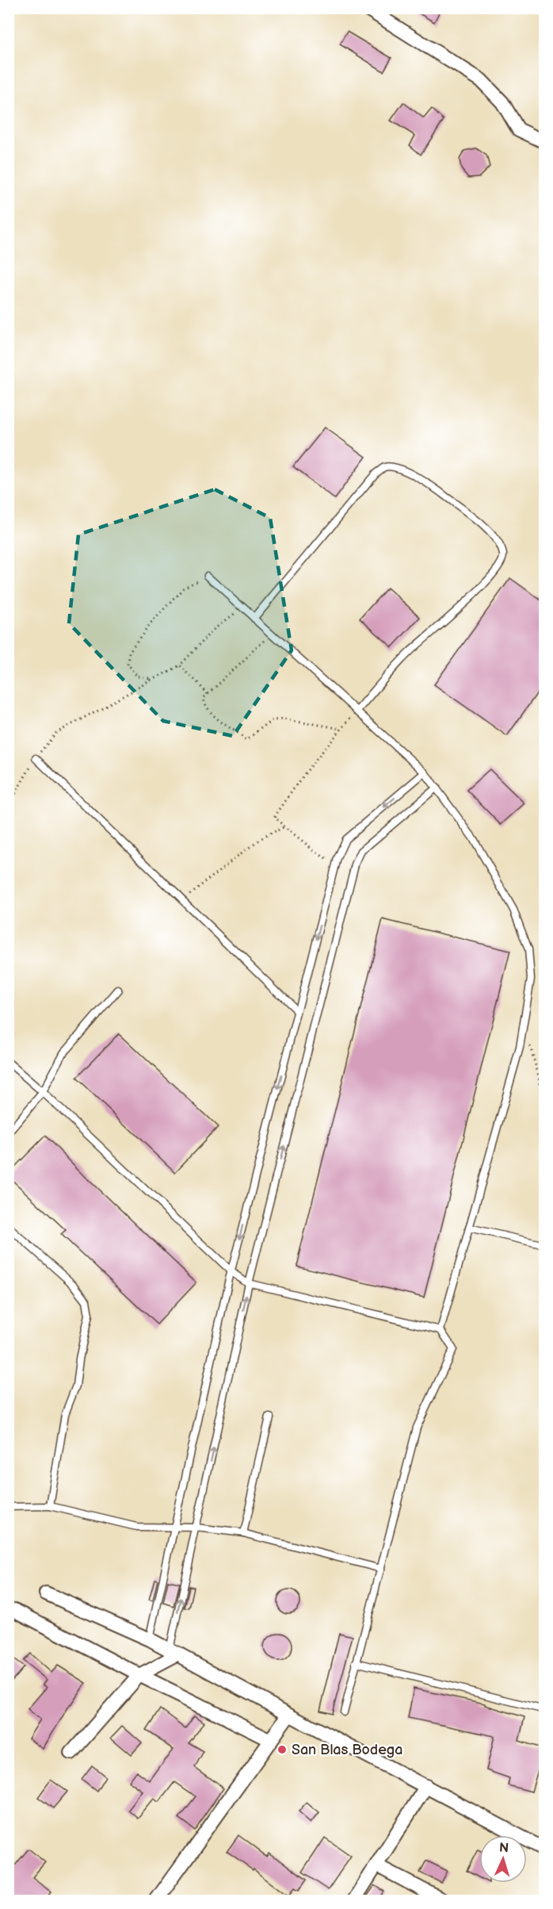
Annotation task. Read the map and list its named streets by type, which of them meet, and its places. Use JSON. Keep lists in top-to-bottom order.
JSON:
{
  "places": ["San Blas Bodega"],
  "north": "top"
}
